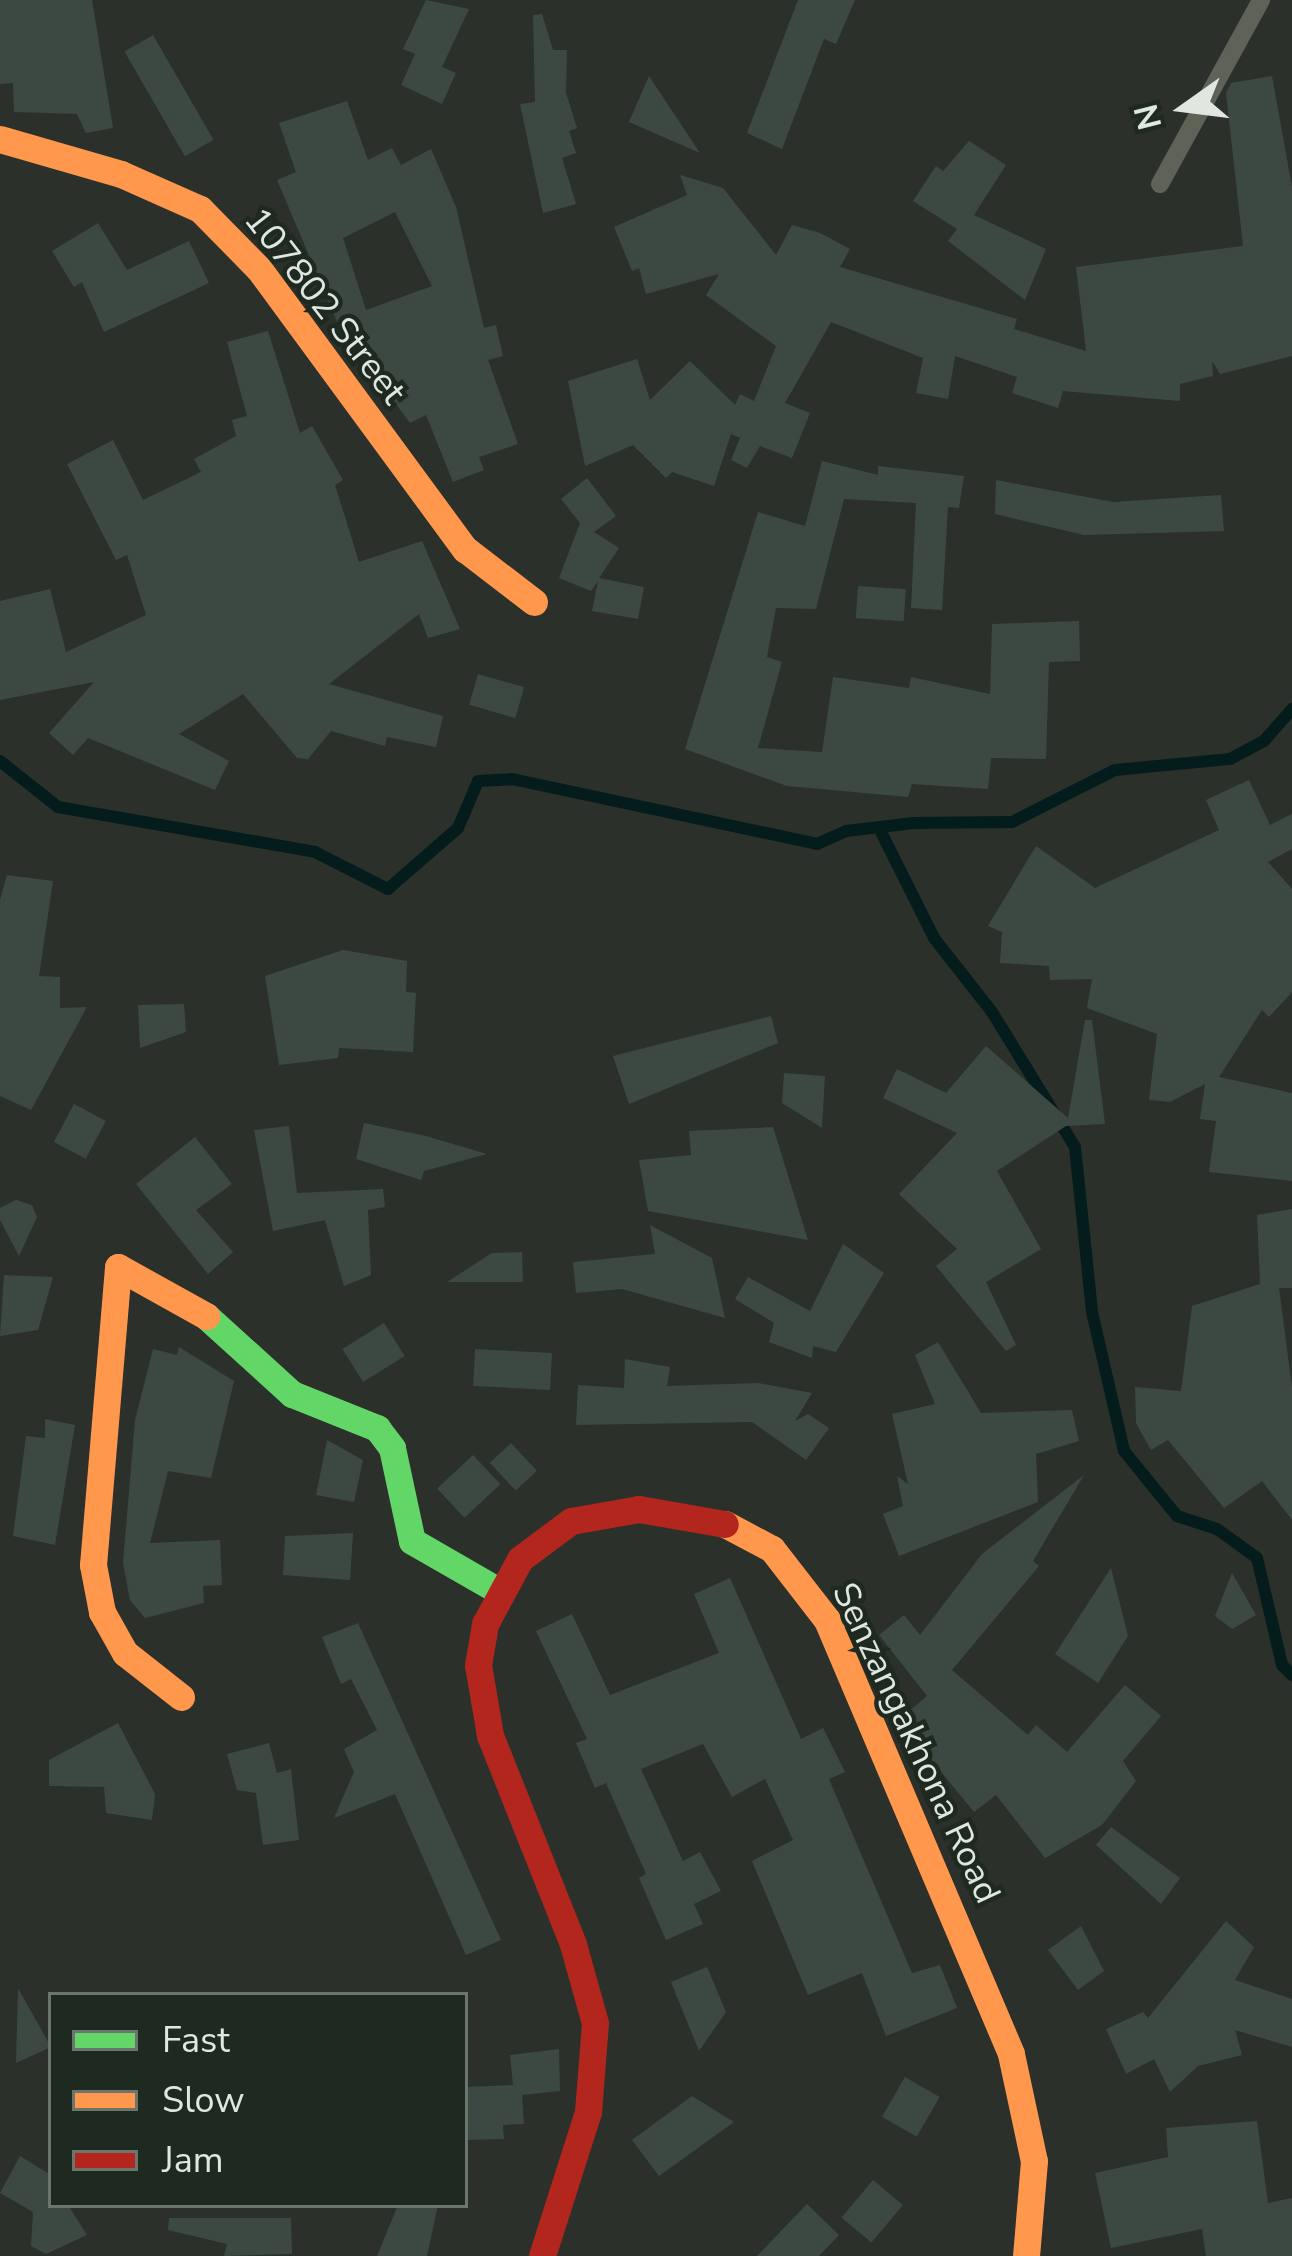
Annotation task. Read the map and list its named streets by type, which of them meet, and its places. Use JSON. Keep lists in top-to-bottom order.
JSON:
{
  "streets": {
    "street": ["107802 Street", "Senzangakhona Road"]
  },
  "legend": ["Fast", "Slow", "Jam"],
  "north": "left"
}
